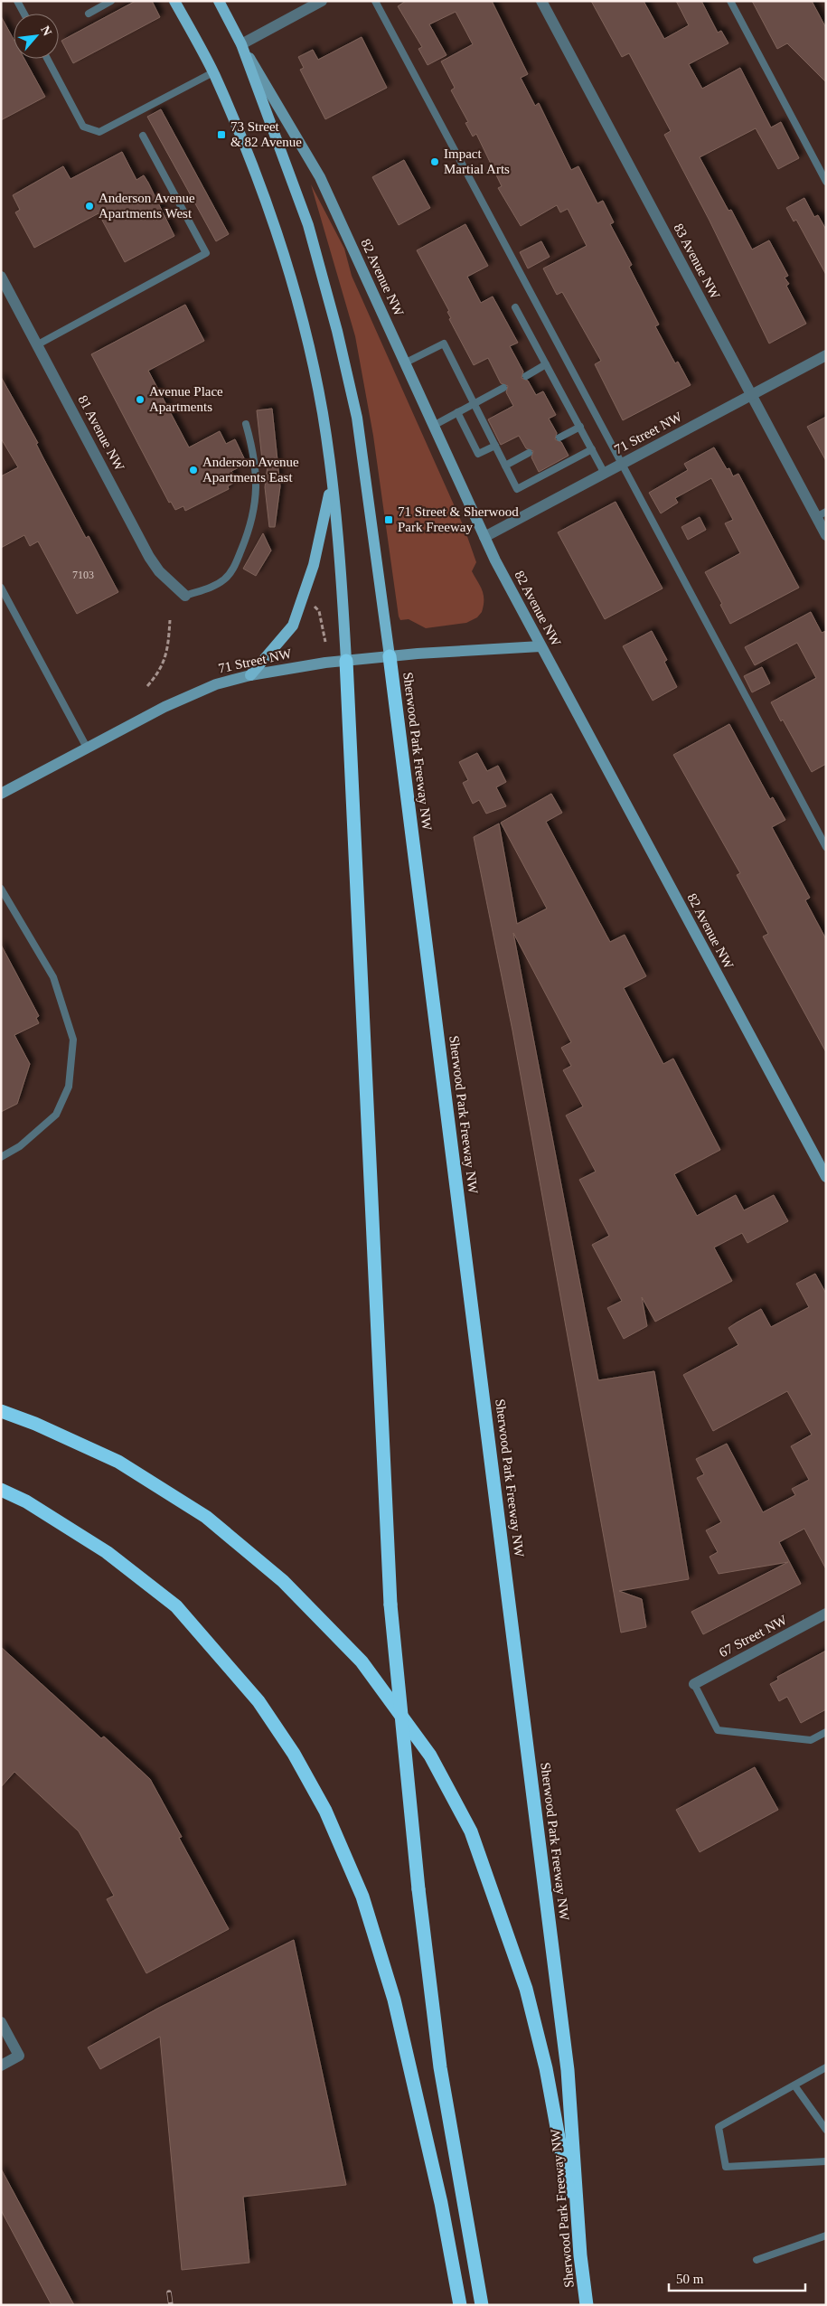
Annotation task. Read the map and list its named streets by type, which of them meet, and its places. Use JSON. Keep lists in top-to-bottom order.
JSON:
{
  "streets": {
    "highway": ["Sherwood Park Freeway NW"],
    "main road": ["82 Avenue NW"],
    "street": [
      "83 Avenue NW",
      "81 Avenue NW",
      "71 Street NW",
      "67 Street NW"
    ]
  },
  "crossings": [
    ["83 Avenue NW", "71 Street NW"],
    ["82 Avenue NW", "71 Street NW"],
    ["82 Avenue NW", "Sherwood Park Freeway NW"],
    ["71 Street NW", "Sherwood Park Freeway NW"]
  ],
  "places": {
    "transit": ["73 Street & 82 Avenue", "71 Street & Sherwood Park Freeway"],
    "other": [
      "Impact Martial Arts",
      "Anderson Avenue Apartments West",
      "Avenue Place Apartments",
      "Anderson Avenue Apartments East"
    ]
  },
  "house_numbers": ["7103"],
  "scale_bar": "50 m",
  "north": "top right"
}
